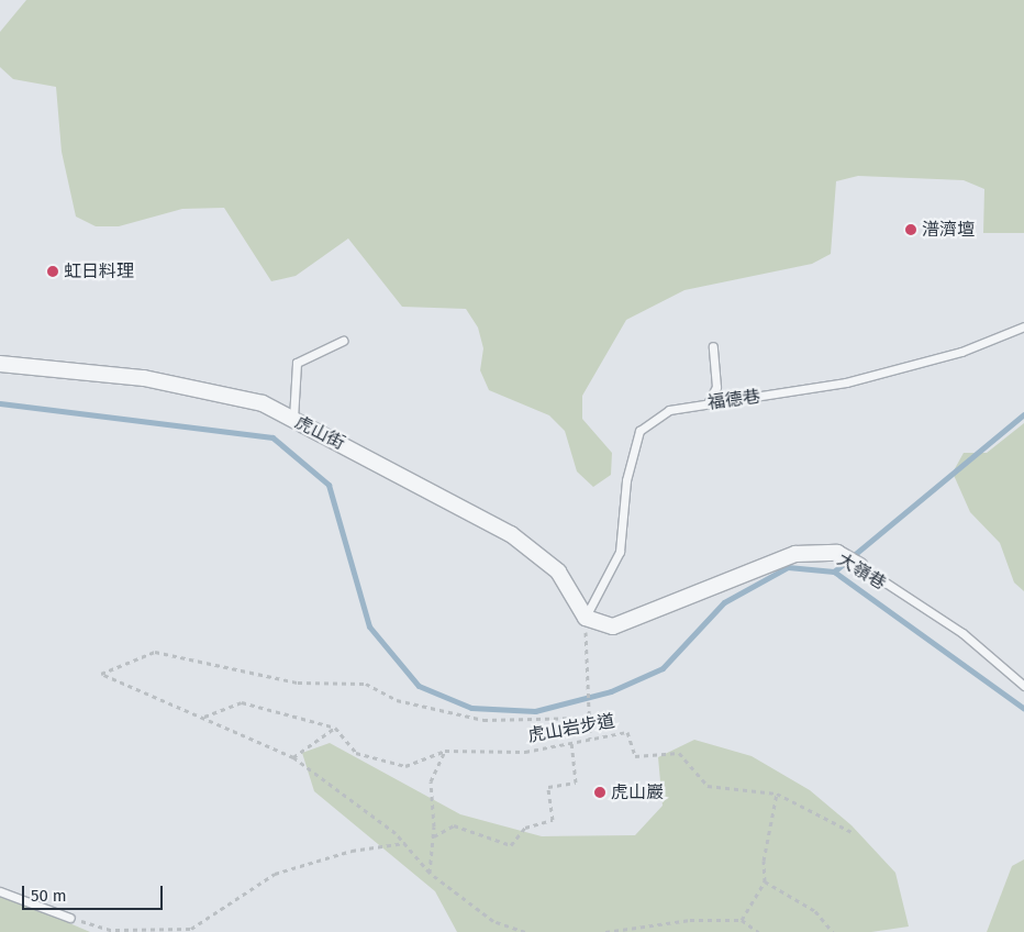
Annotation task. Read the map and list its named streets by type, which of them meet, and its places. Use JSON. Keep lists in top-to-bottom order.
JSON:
{
  "streets": {
    "street": ["虎山街", "大嶺巷"],
    "lane": ["福德巷"],
    "path": ["虎山岩步道"]
  },
  "crossings": [
    ["福德巷", "虎山街"],
    ["福德巷", "大嶺巷"],
    ["虎山街", "大嶺巷"]
  ],
  "places": ["潽濟壇", "虹日料理", "虎山巖"],
  "scale_bar": "50 m"
}
